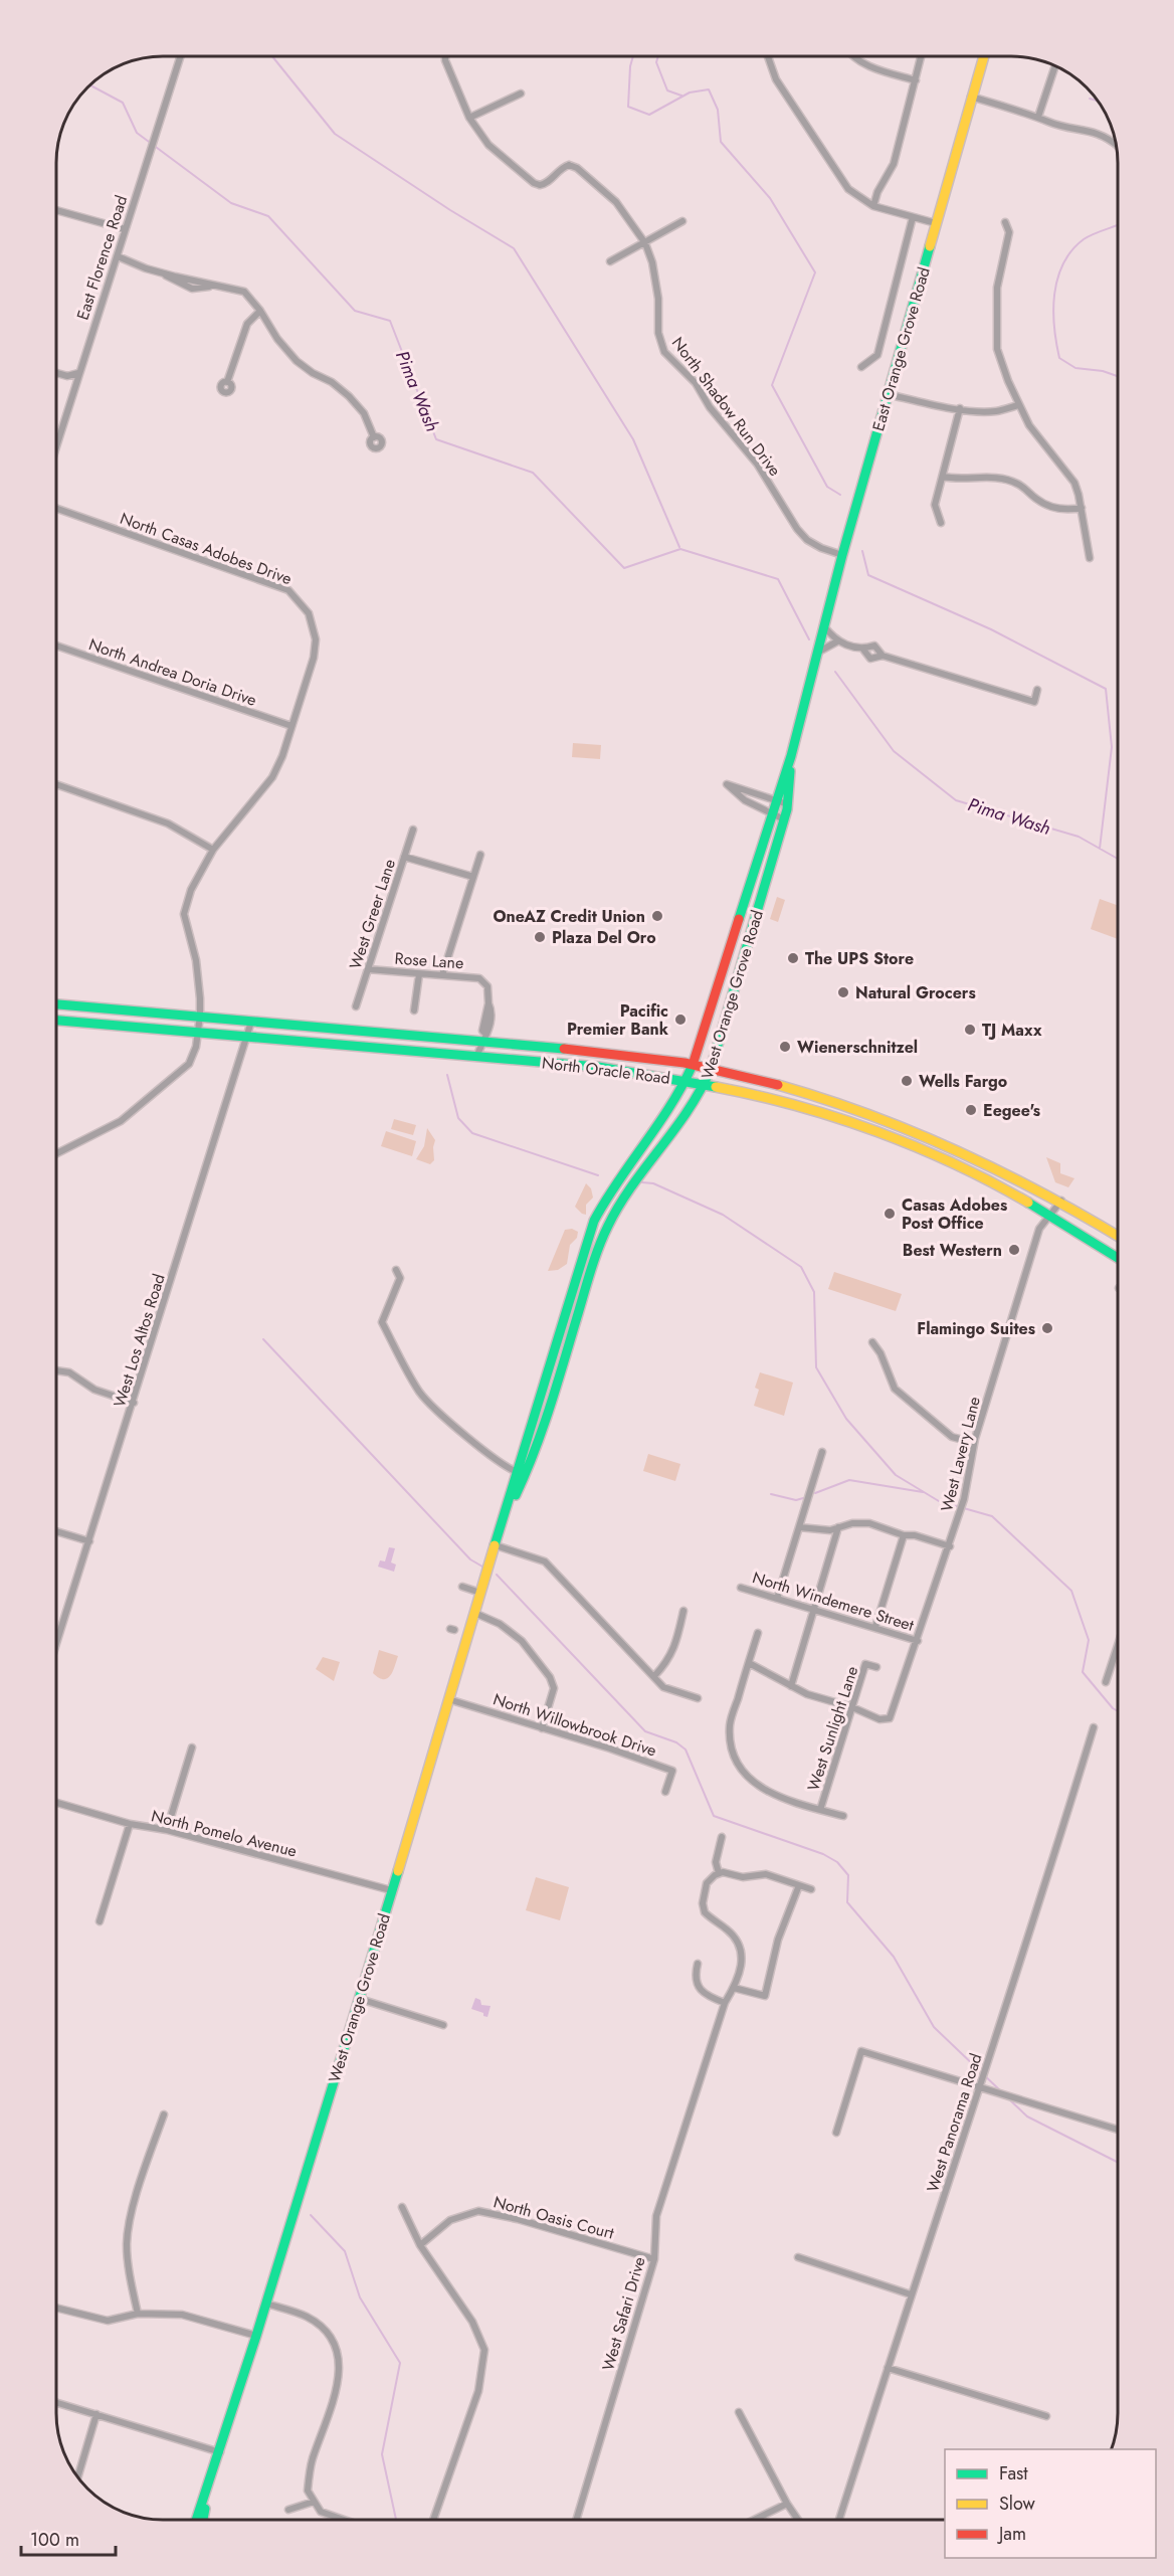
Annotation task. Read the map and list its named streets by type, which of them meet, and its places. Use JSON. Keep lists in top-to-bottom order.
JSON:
{
  "streets": {
    "main road": ["East Orange Grove Road", "West Orange Grove Road", "North Oracle Road"],
    "street": [
      "East Florence Road",
      "North Shadow Run Drive",
      "North Casas Adobes Drive",
      "North Andrea Doria Drive",
      "West Greer Lane",
      "Rose Lane",
      "West Los Altos Road",
      "West Lavery Lane",
      "North Windemere Street",
      "North Willowbrook Drive",
      "West Sunlight Lane",
      "North Pomelo Avenue",
      "West Panorama Road",
      "North Oasis Court",
      "West Safari Drive"
    ]
  },
  "crossings": [
    ["East Orange Grove Road", "North Shadow Run Drive"],
    ["East Orange Grove Road", "West Orange Grove Road"],
    ["North Casas Adobes Drive", "North Andrea Doria Drive"],
    ["North Casas Adobes Drive", "North Oracle Road"],
    ["West Greer Lane", "Rose Lane"],
    ["Rose Lane", "North Oracle Road"],
    ["West Orange Grove Road", "North Oracle Road"],
    ["West Orange Grove Road", "North Willowbrook Drive"],
    ["West Orange Grove Road", "North Pomelo Avenue"],
    ["North Oracle Road", "West Los Altos Road"],
    ["North Oracle Road", "West Lavery Lane"],
    ["West Lavery Lane", "North Windemere Street"],
    ["West Lavery Lane", "West Sunlight Lane"],
    ["North Oasis Court", "West Safari Drive"]
  ],
  "water": ["Pima Wash"],
  "places": [
    "OneAZ Credit Union",
    "Plaza Del Oro",
    "The UPS Store",
    "Natural Grocers",
    "Pacific Premier Bank",
    "TJ Maxx",
    "Wienerschnitzel",
    "Wells Fargo",
    "Eegee's",
    "Casas Adobes Post Office",
    "Best Western",
    "Flamingo Suites"
  ],
  "legend": ["Fast", "Slow", "Jam"],
  "scale_bar": "100 m"
}
